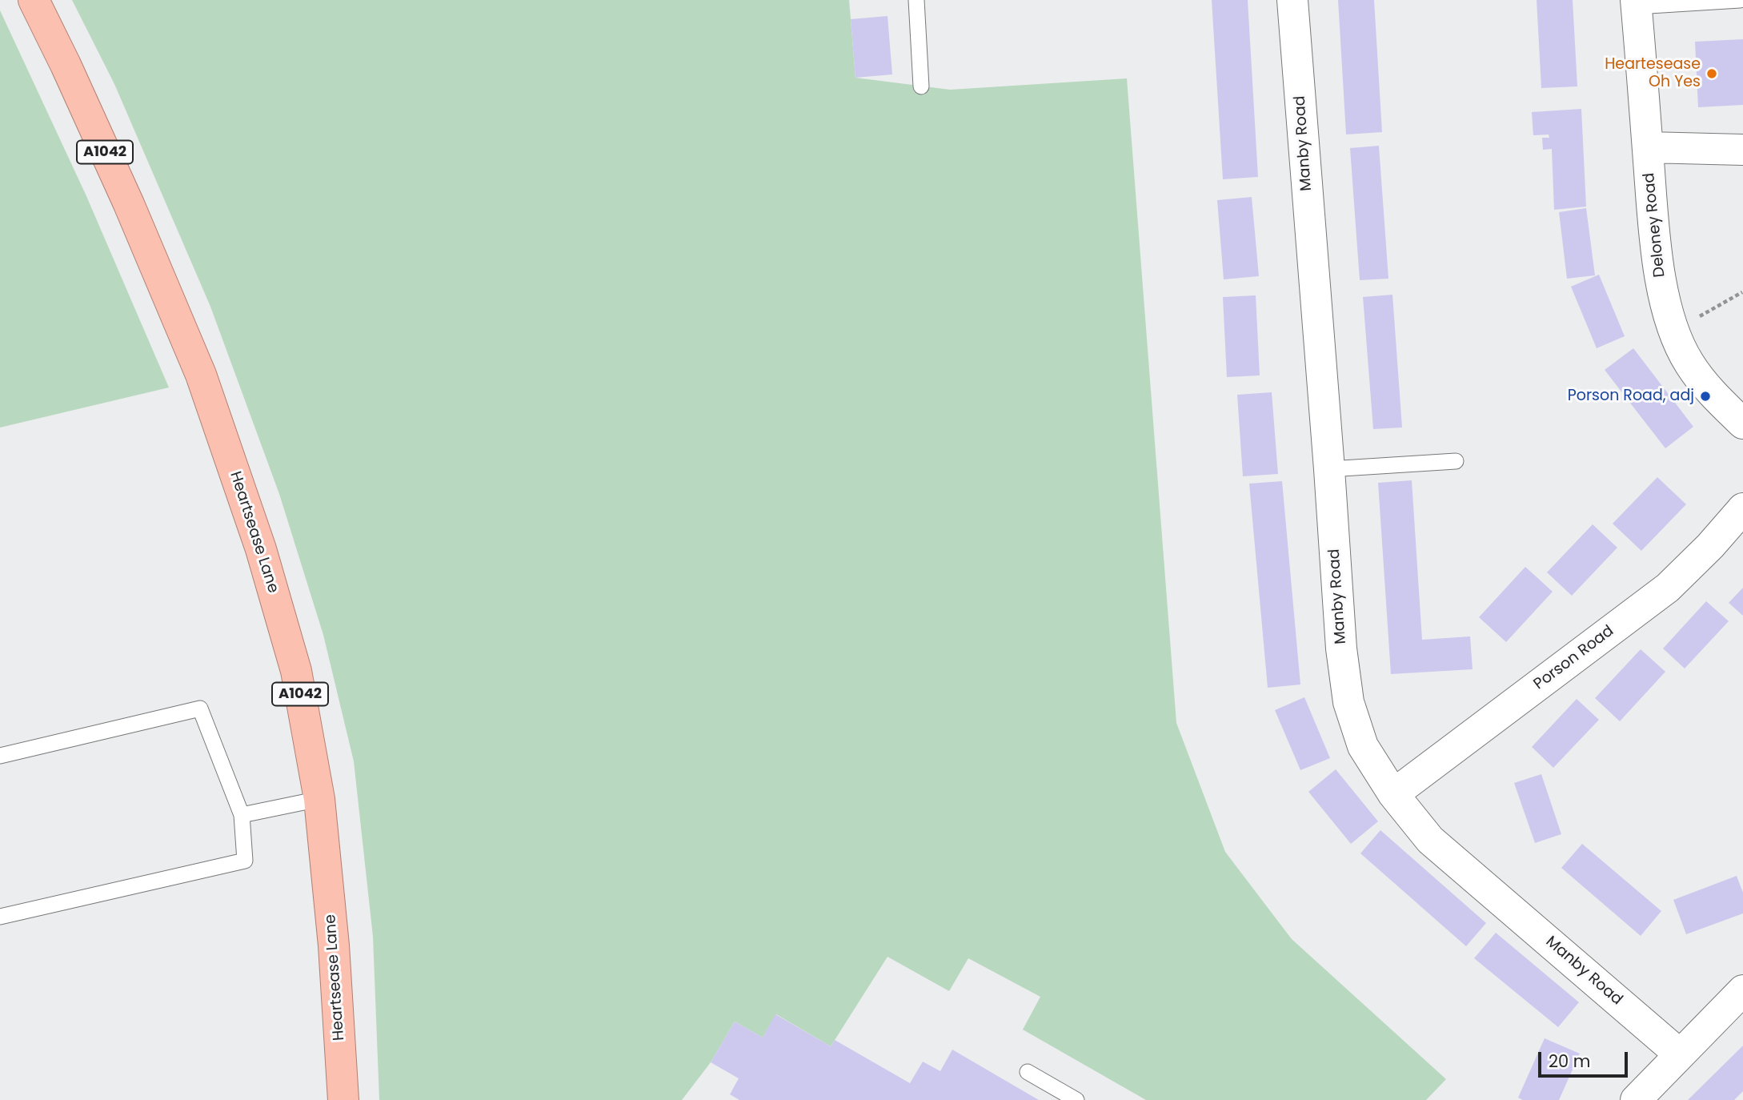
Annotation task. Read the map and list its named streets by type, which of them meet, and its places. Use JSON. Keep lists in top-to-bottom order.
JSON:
{
  "streets": {
    "highway": ["A1042", "Heartsease Lane"],
    "street": ["Manby Road", "Deloney Road", "Porson Road"]
  },
  "crossings": [
    ["Manby Road", "Porson Road"]
  ],
  "places": ["Heartesease Oh Yes", "Porson Road, adj"],
  "scale_bar": "20 m"
}
